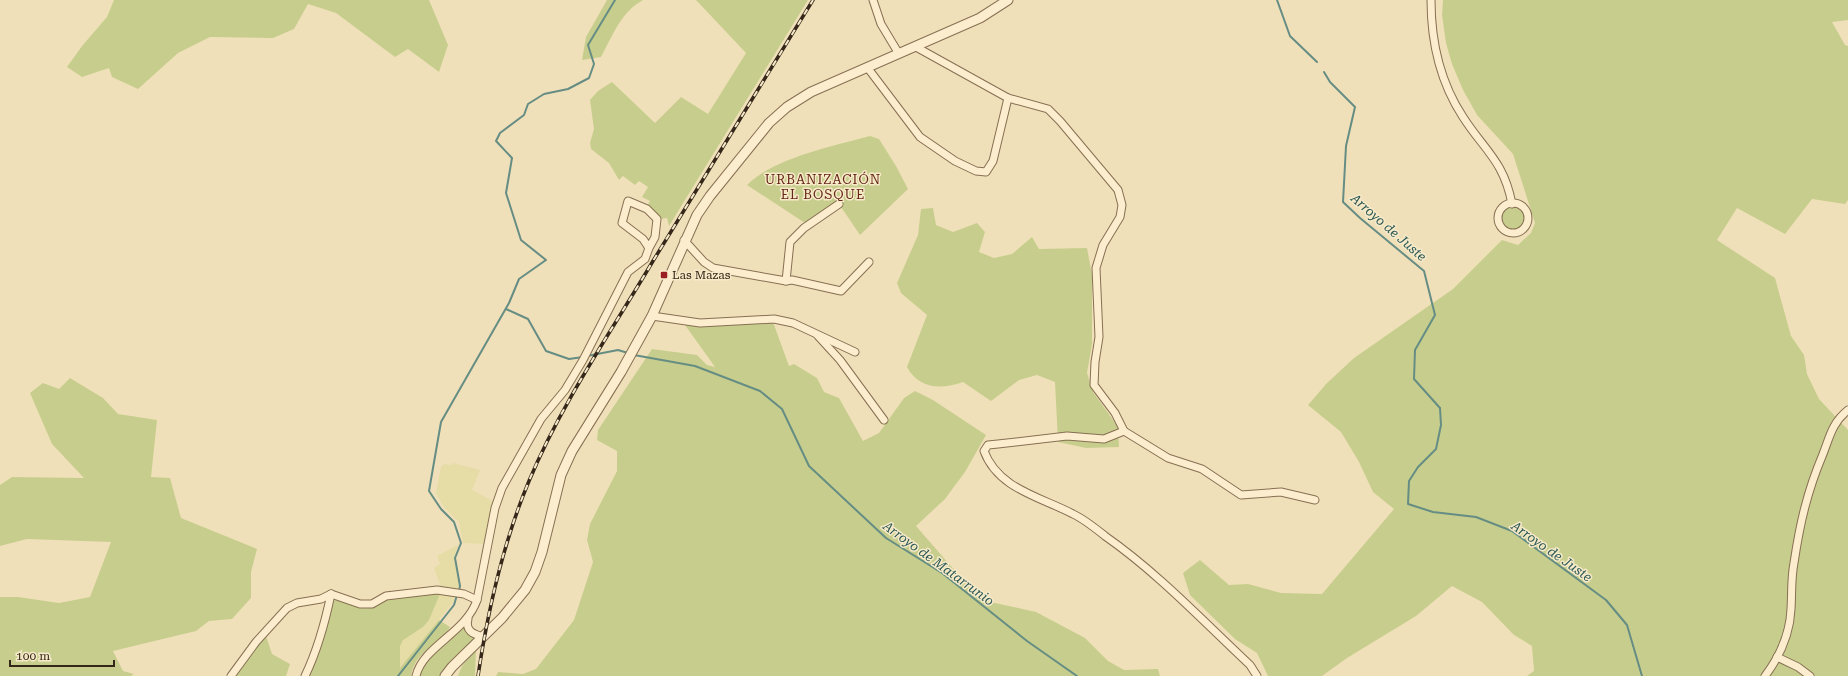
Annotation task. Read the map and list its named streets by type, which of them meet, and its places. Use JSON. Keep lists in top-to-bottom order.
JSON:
{
  "districts": ["URBANIZACIÓN EL BOSQUE"],
  "water": ["Arroyo de Juste", "Arroyo de Matarrunio"],
  "places": {
    "transit": ["Las Mazas"]
  },
  "scale_bar": "100 m"
}
